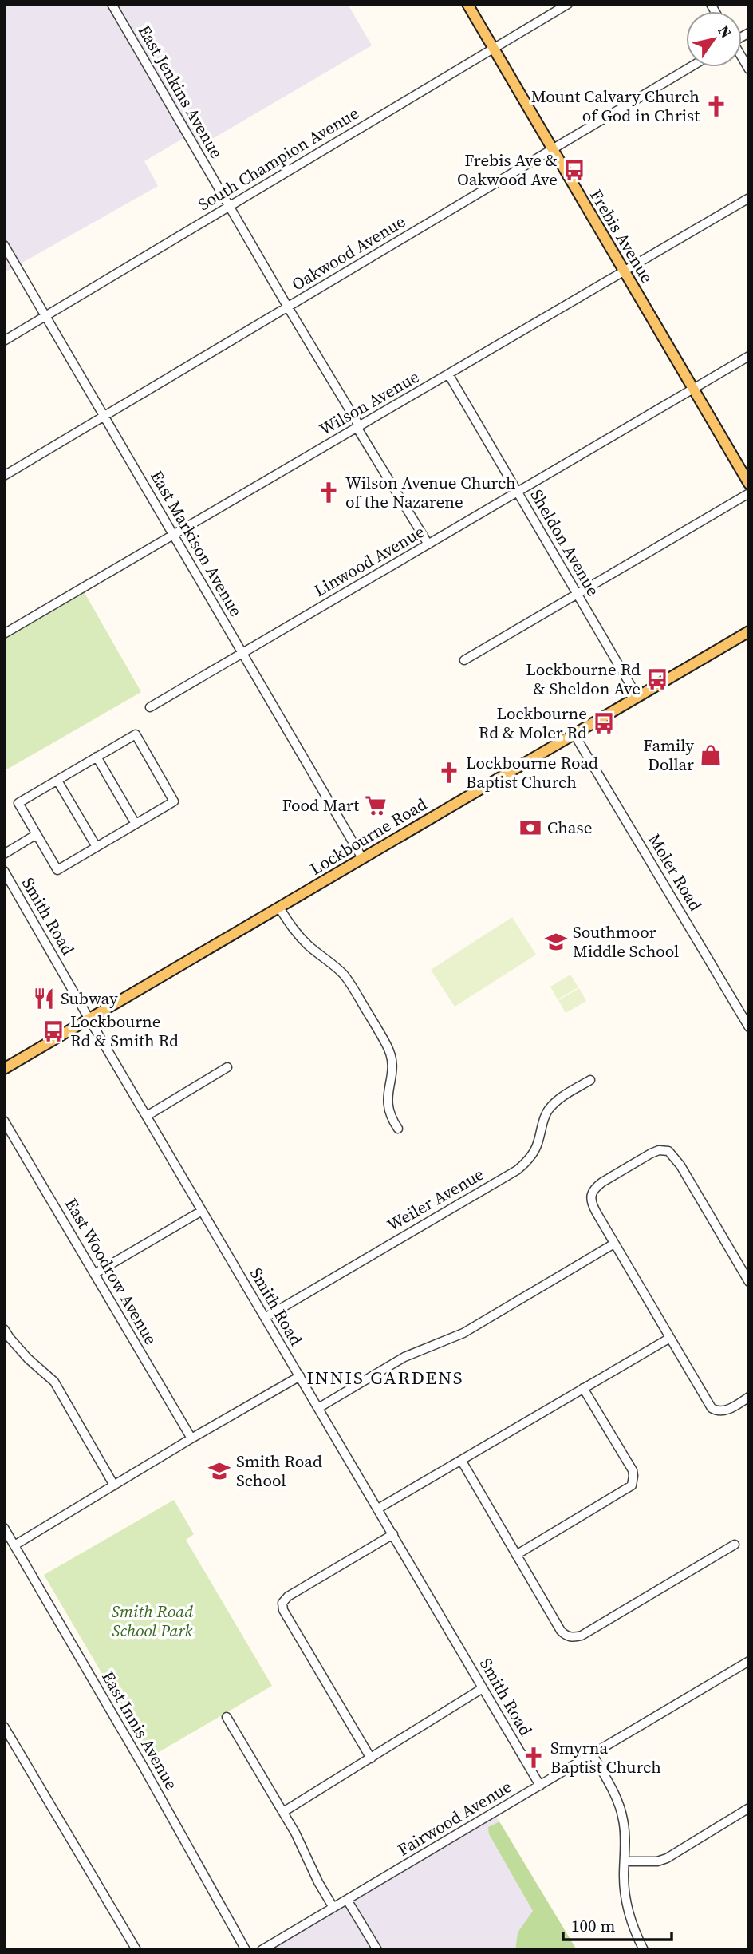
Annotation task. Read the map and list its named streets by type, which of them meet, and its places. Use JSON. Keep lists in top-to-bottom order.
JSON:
{
  "streets": {
    "main road": ["Frebis Avenue", "Lockbourne Road"],
    "street": [
      "East Jenkins Avenue",
      "South Champion Avenue",
      "Oakwood Avenue",
      "Wilson Avenue",
      "Sheldon Avenue",
      "East Markison Avenue",
      "Linwood Avenue",
      "Moler Road",
      "Smith Road",
      "Weiler Avenue",
      "East Woodrow Avenue",
      "East Innis Avenue",
      "Fairwood Avenue"
    ]
  },
  "crossings": [
    ["East Jenkins Avenue", "South Champion Avenue"],
    ["East Jenkins Avenue", "Oakwood Avenue"],
    ["East Jenkins Avenue", "Wilson Avenue"],
    ["East Jenkins Avenue", "Linwood Avenue"],
    ["South Champion Avenue", "Frebis Avenue"],
    ["South Champion Avenue", "East Markison Avenue"],
    ["Frebis Avenue", "Oakwood Avenue"],
    ["Frebis Avenue", "Wilson Avenue"],
    ["Frebis Avenue", "Linwood Avenue"],
    ["Oakwood Avenue", "East Markison Avenue"],
    ["Wilson Avenue", "Sheldon Avenue"],
    ["Wilson Avenue", "East Markison Avenue"],
    ["Sheldon Avenue", "Linwood Avenue"],
    ["Sheldon Avenue", "Lockbourne Road"],
    ["East Markison Avenue", "Linwood Avenue"],
    ["East Markison Avenue", "Lockbourne Road"],
    ["Lockbourne Road", "Moler Road"],
    ["Lockbourne Road", "Smith Road"],
    ["Smith Road", "Weiler Avenue"],
    ["Smith Road", "Fairwood Avenue"]
  ],
  "districts": ["INNIS GARDENS"],
  "parks": ["Smith Road School Park"],
  "places": {
    "church": [
      "Mount Calvary Church of God in Christ",
      "Wilson Avenue Church of the Nazarene",
      "Lockbourne Road Baptist Church",
      "Smyrna Baptist Church"
    ],
    "bus stop": [
      "Frebis Ave & Oakwood Ave",
      "Lockbourne Rd & Sheldon Ave",
      "Lockbourne Rd & Moler Rd",
      "Lockbourne Rd & Smith Rd"
    ],
    "shop": ["Family Dollar"],
    "supermarket": ["Food Mart"],
    "bank": ["Chase"],
    "school or university": ["Southmoor Middle School", "Smith Road School"],
    "restaurant": ["Subway"]
  },
  "scale_bar": "100 m",
  "north": "top right"
}
